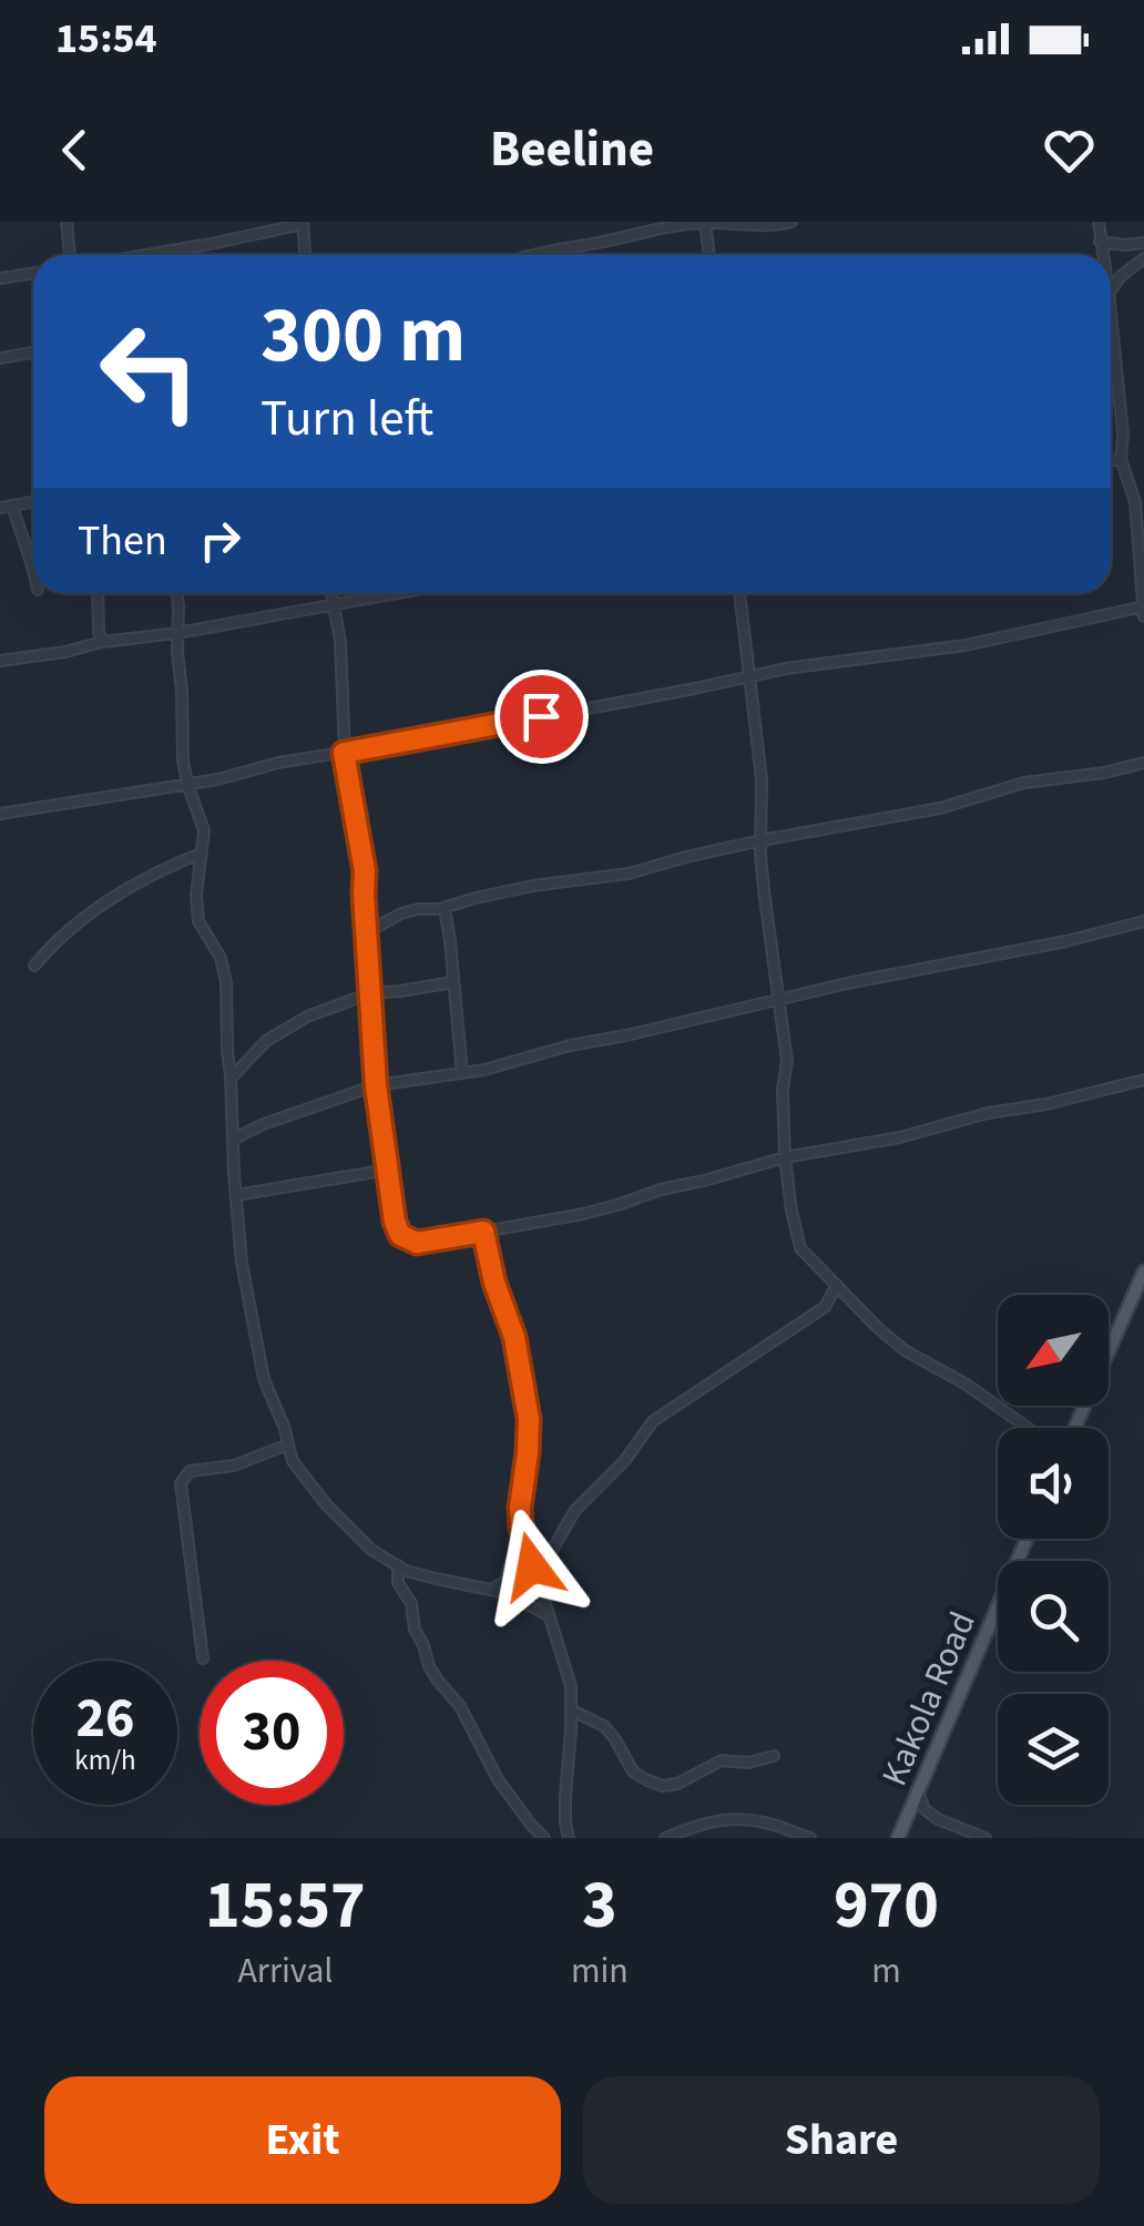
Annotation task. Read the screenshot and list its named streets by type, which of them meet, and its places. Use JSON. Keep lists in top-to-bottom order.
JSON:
{
  "streets": {
    "main road": ["Kakola Road"]
  },
  "north": "bottom left",
  "page": {
    "status": "15:54",
    "header": "Beeline",
    "turn": ["300 m", "Turn left"],
    "then": "Then",
    "speed": "26 km/h",
    "limit": "30",
    "eta": [
      "15:57",
      "Arrival",
      "3",
      "min",
      "970",
      "m"
    ],
    "buttons": ["Exit", "Share"]
  }
}
